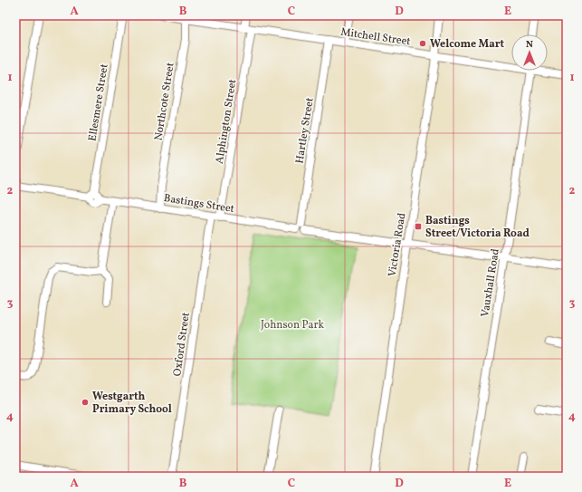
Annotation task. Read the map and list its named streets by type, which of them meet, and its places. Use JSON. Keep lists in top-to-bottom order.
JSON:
{
  "streets": {
    "street": [
      "Mitchell Street",
      "Northcote Street",
      "Ellesmere Street",
      "Alphington Street",
      "Hartley Street",
      "Bastings Street",
      "Victoria Road",
      "Vauxhall Road",
      "Oxford Street"
    ]
  },
  "crossings": [
    ["Mitchell Street", "Northcote Street"],
    ["Mitchell Street", "Alphington Street"],
    ["Mitchell Street", "Hartley Street"],
    ["Mitchell Street", "Victoria Road"],
    ["Northcote Street", "Bastings Street"],
    ["Ellesmere Street", "Bastings Street"],
    ["Alphington Street", "Bastings Street"],
    ["Hartley Street", "Bastings Street"],
    ["Bastings Street", "Victoria Road"],
    ["Bastings Street", "Vauxhall Road"],
    ["Bastings Street", "Oxford Street"]
  ],
  "parks": ["Johnson Park"],
  "places": {
    "other": ["Welcome Mart", "Westgarth Primary School"],
    "transit": ["Bastings Street/Victoria Road"]
  },
  "north": "top",
  "grid": {
    "columns": [
      "A",
      "B",
      "C",
      "D",
      "E"
    ],
    "rows": [
      "1",
      "2",
      "3",
      "4"
    ]
  }
}
